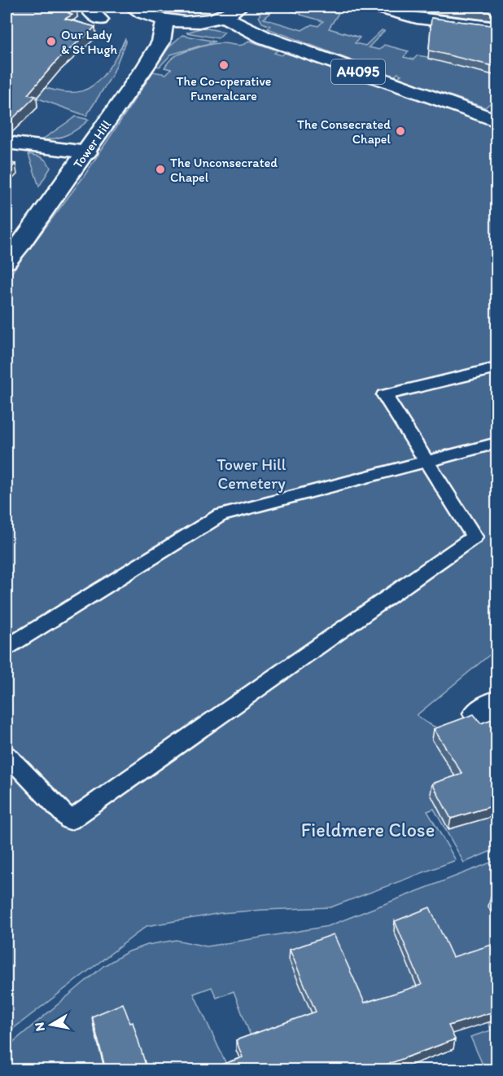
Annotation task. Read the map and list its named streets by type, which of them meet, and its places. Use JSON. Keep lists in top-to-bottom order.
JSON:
{
  "streets": {
    "main road": ["A4095", "Tower Hill"]
  },
  "parks": ["Tower Hill Cemetery", "Fieldmere Close"],
  "places": [
    "Our Lady & St Hugh",
    "The Co-operative Funeralcare",
    "The Consecrated Chapel",
    "The Unconsecrated Chapel"
  ],
  "north": "left"
}
